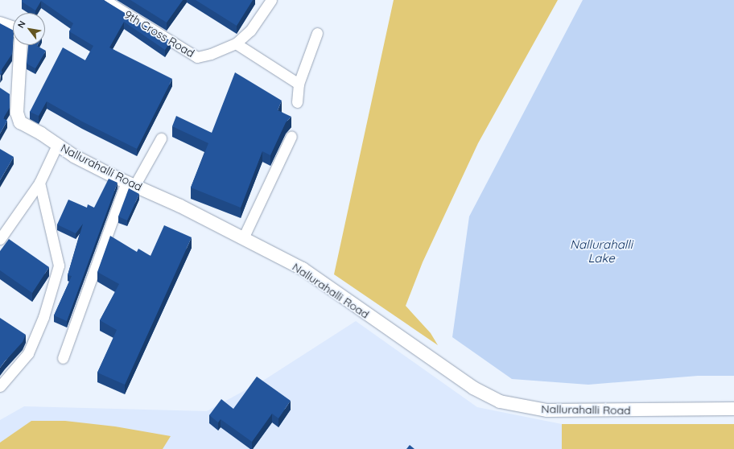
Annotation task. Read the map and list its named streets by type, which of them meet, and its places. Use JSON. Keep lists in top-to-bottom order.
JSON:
{
  "streets": {
    "street": ["9th Cross Road", "Nallurahalli Road"]
  },
  "water": ["Nallurahalli Lake"],
  "north": "top left"
}
